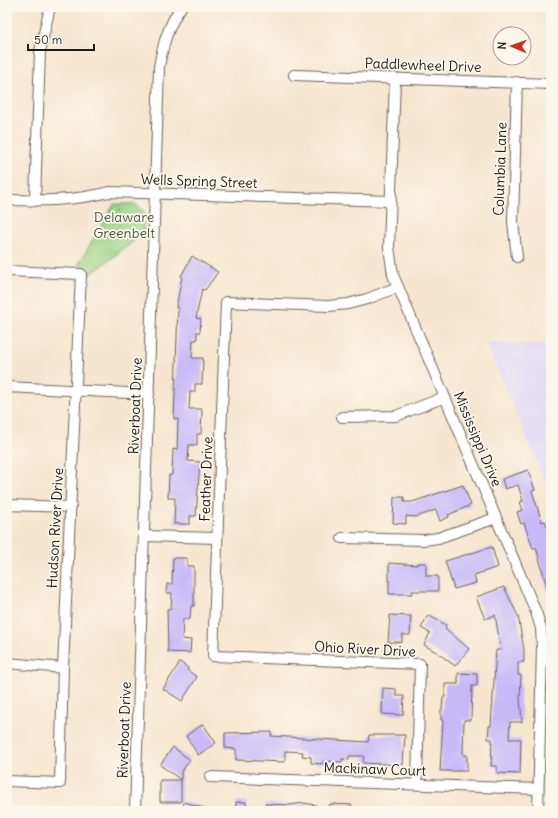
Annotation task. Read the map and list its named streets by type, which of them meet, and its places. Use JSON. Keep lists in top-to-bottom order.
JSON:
{
  "streets": {
    "street": [
      "Paddlewheel Drive",
      "Columbia Lane",
      "Wells Spring Street",
      "Riverboat Drive",
      "Mississippi Drive",
      "Feather Drive",
      "Hudson River Drive",
      "Ohio River Drive",
      "Mackinaw Court"
    ]
  },
  "crossings": [
    ["Paddlewheel Drive", "Columbia Lane"],
    ["Paddlewheel Drive", "Mississippi Drive"],
    ["Wells Spring Street", "Riverboat Drive"],
    ["Wells Spring Street", "Mississippi Drive"],
    ["Mississippi Drive", "Feather Drive"],
    ["Mississippi Drive", "Mackinaw Court"],
    ["Feather Drive", "Ohio River Drive"],
    ["Ohio River Drive", "Mackinaw Court"]
  ],
  "parks": ["Delaware Greenbelt"],
  "scale_bar": "50 m",
  "north": "left"
}
